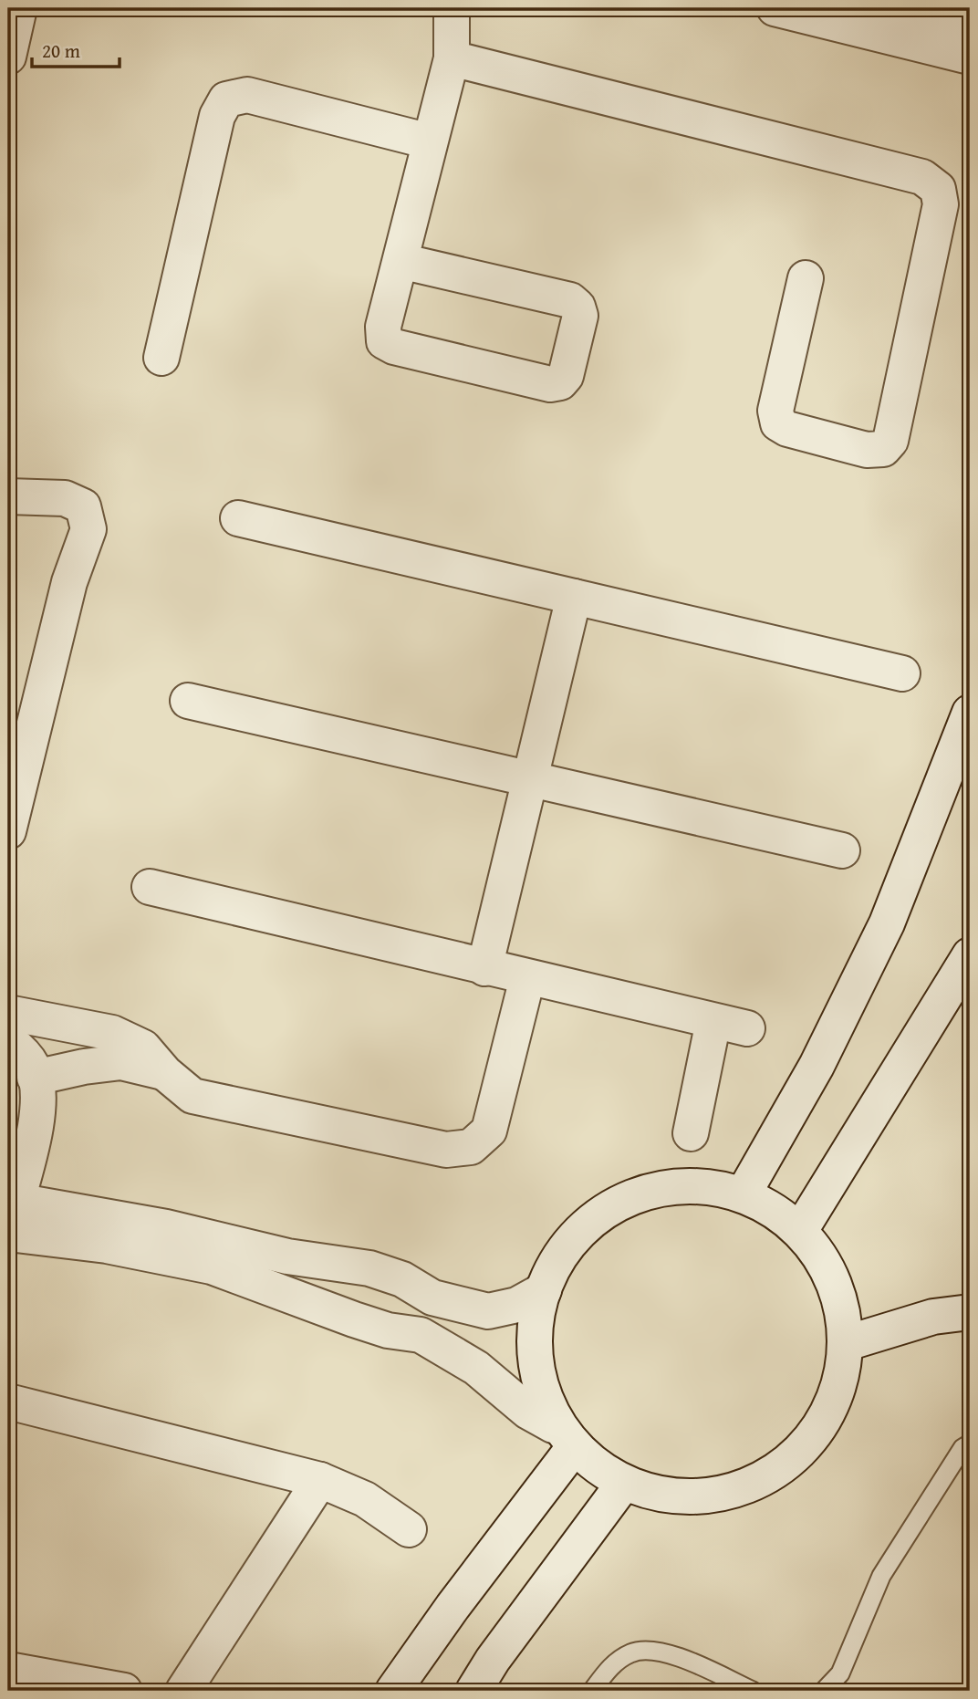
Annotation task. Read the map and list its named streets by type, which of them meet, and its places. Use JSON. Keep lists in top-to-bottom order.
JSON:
{
  "scale_bar": "20 m"
}
